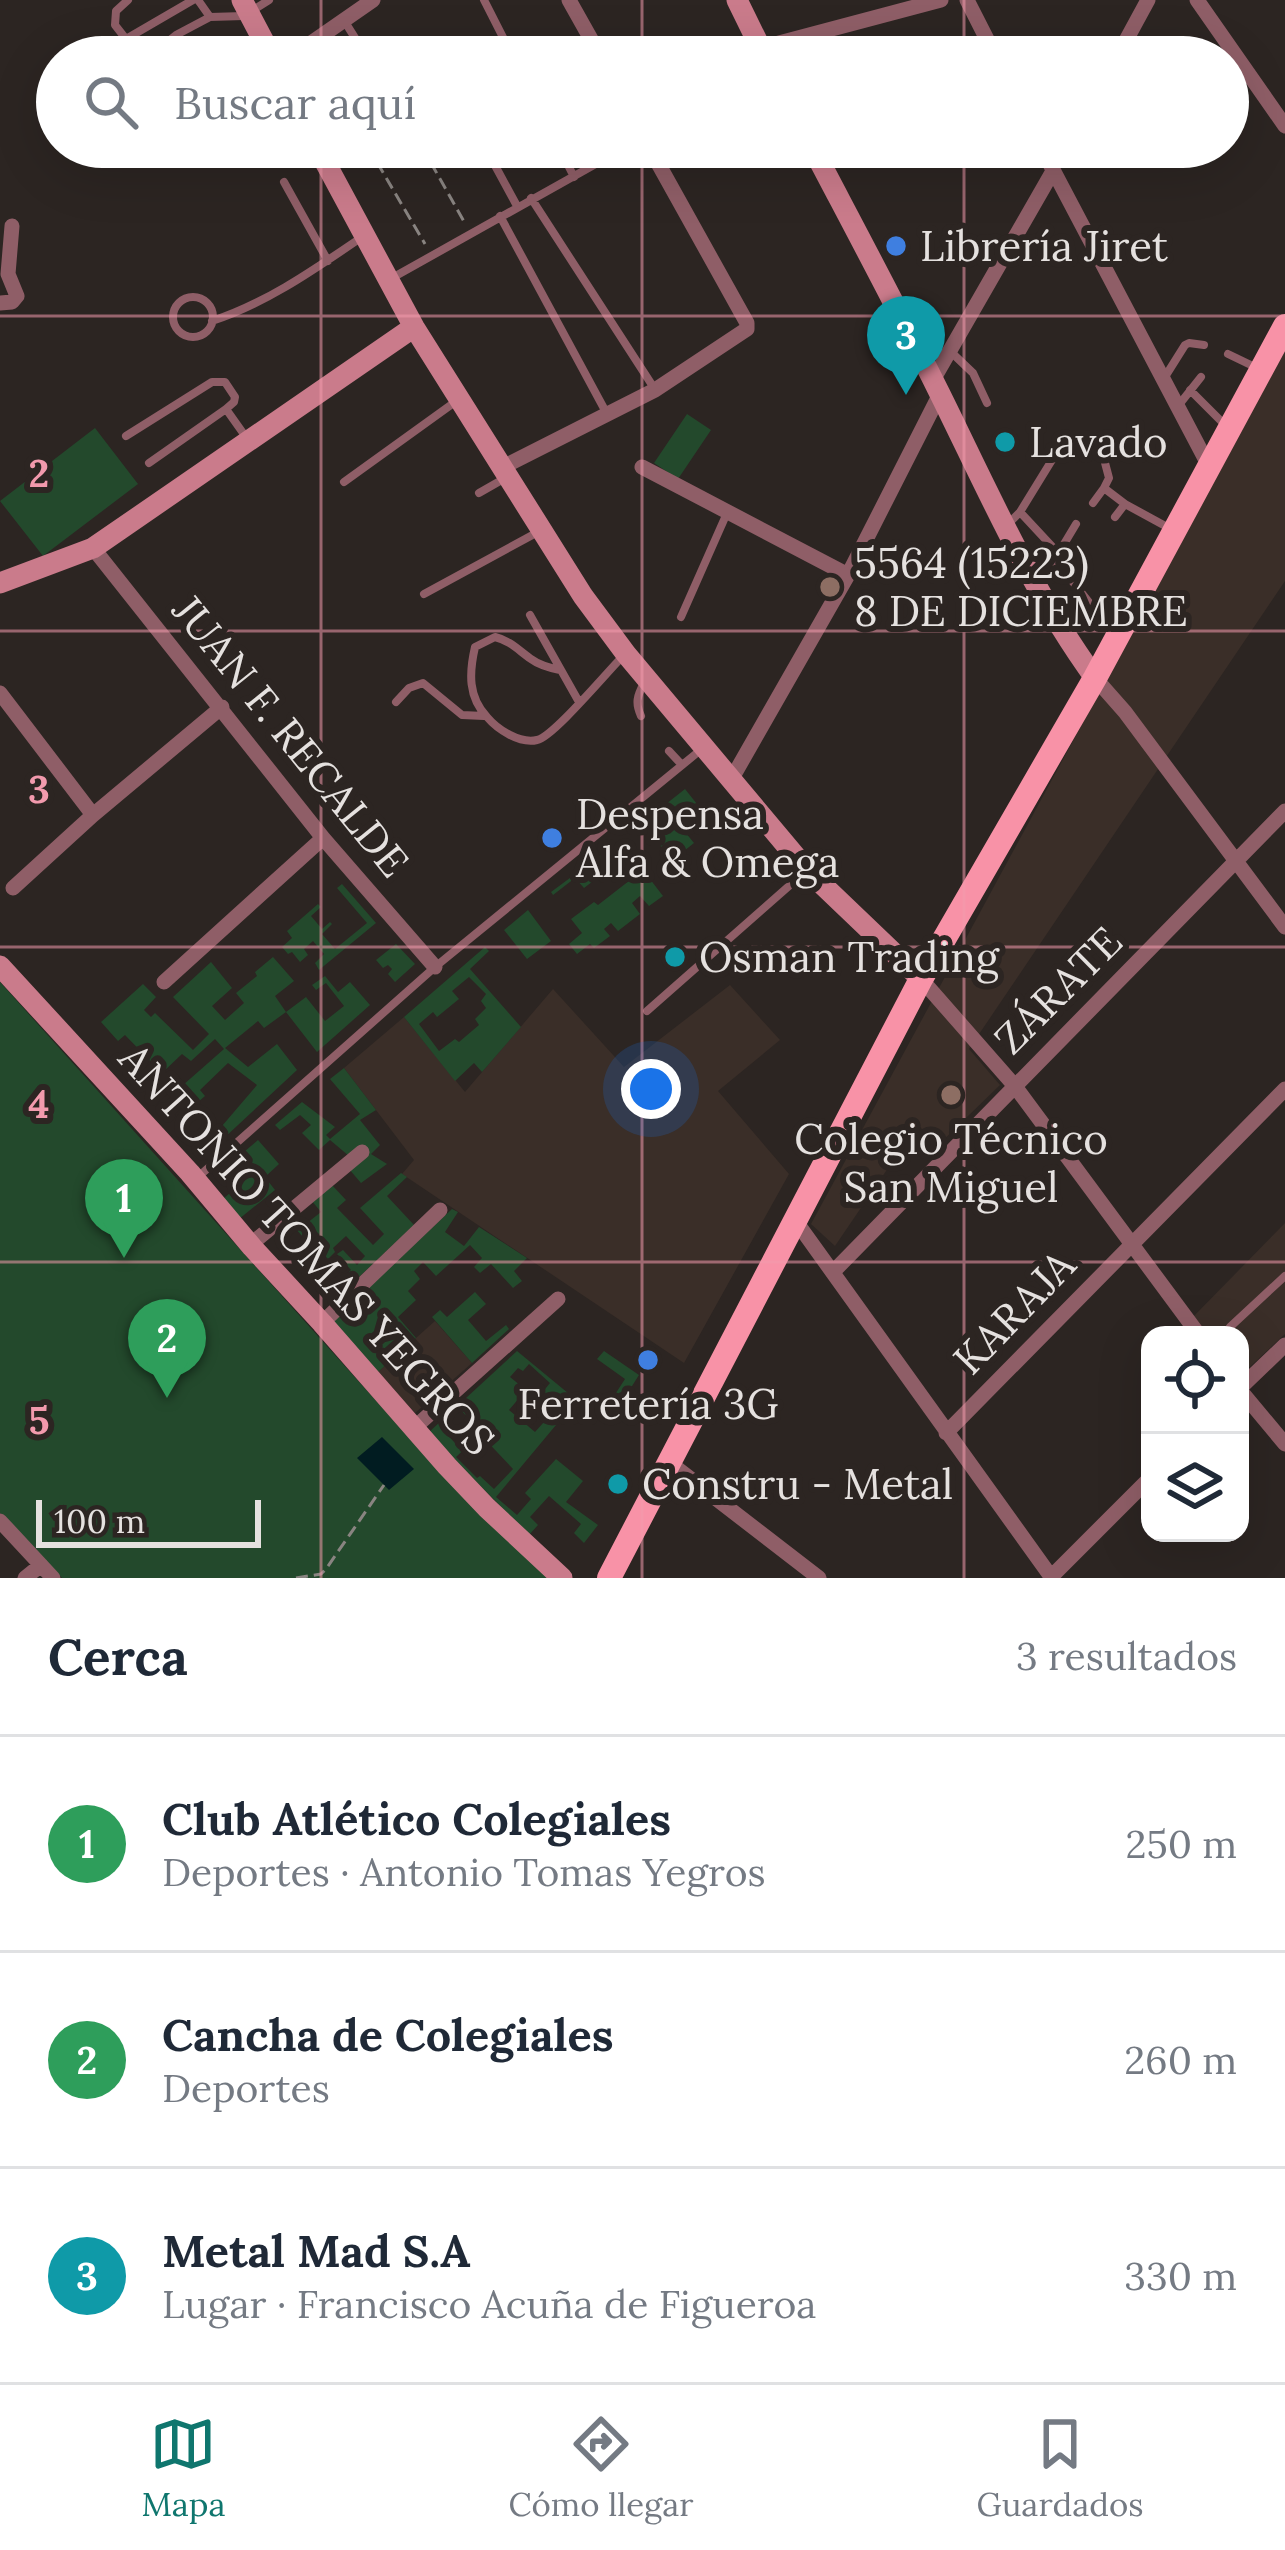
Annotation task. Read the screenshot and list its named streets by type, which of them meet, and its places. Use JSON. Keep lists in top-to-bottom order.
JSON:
{
  "streets": {
    "street": [
      "JUAN F. RECALDE",
      "ZÁRATE",
      "ANTONIO TOMAS YEGROS",
      "KARAJA"
    ]
  },
  "places": [
    "Librería Jiret",
    "Lavado",
    "5564 (15223) 8 DE DICIEMBRE",
    "Despensa Alfa & Omega",
    "Osman Trading",
    "Colegio Técnico San Miguel",
    "Ferretería 3G",
    "Constru - Metal"
  ],
  "scale_bar": "100 m",
  "page": {
    "search": "Buscar aquí",
    "pins": ["3", "1", "2"],
    "scale": "100 m",
    "heading": ["Cerca", "3 resultados"],
    "list": [
      {
        "mark": "1",
        "name": "Club Atlético Colegiales",
        "note": "Deportes · Antonio Tomas Yegros",
        "value": "250 m"
      },
      {
        "mark": "2",
        "name": "Cancha de Colegiales",
        "note": "Deportes",
        "value": "260 m"
      },
      {
        "mark": "3",
        "name": "Metal Mad S.A",
        "note": "Lugar · Francisco Acuña de Figueroa",
        "value": "330 m"
      }
    ],
    "nav": ["Mapa", "Cómo llegar", "Guardados"]
  },
  "grid": {
    "rows": [
      "2",
      "3",
      "4",
      "5"
    ]
  }
}
